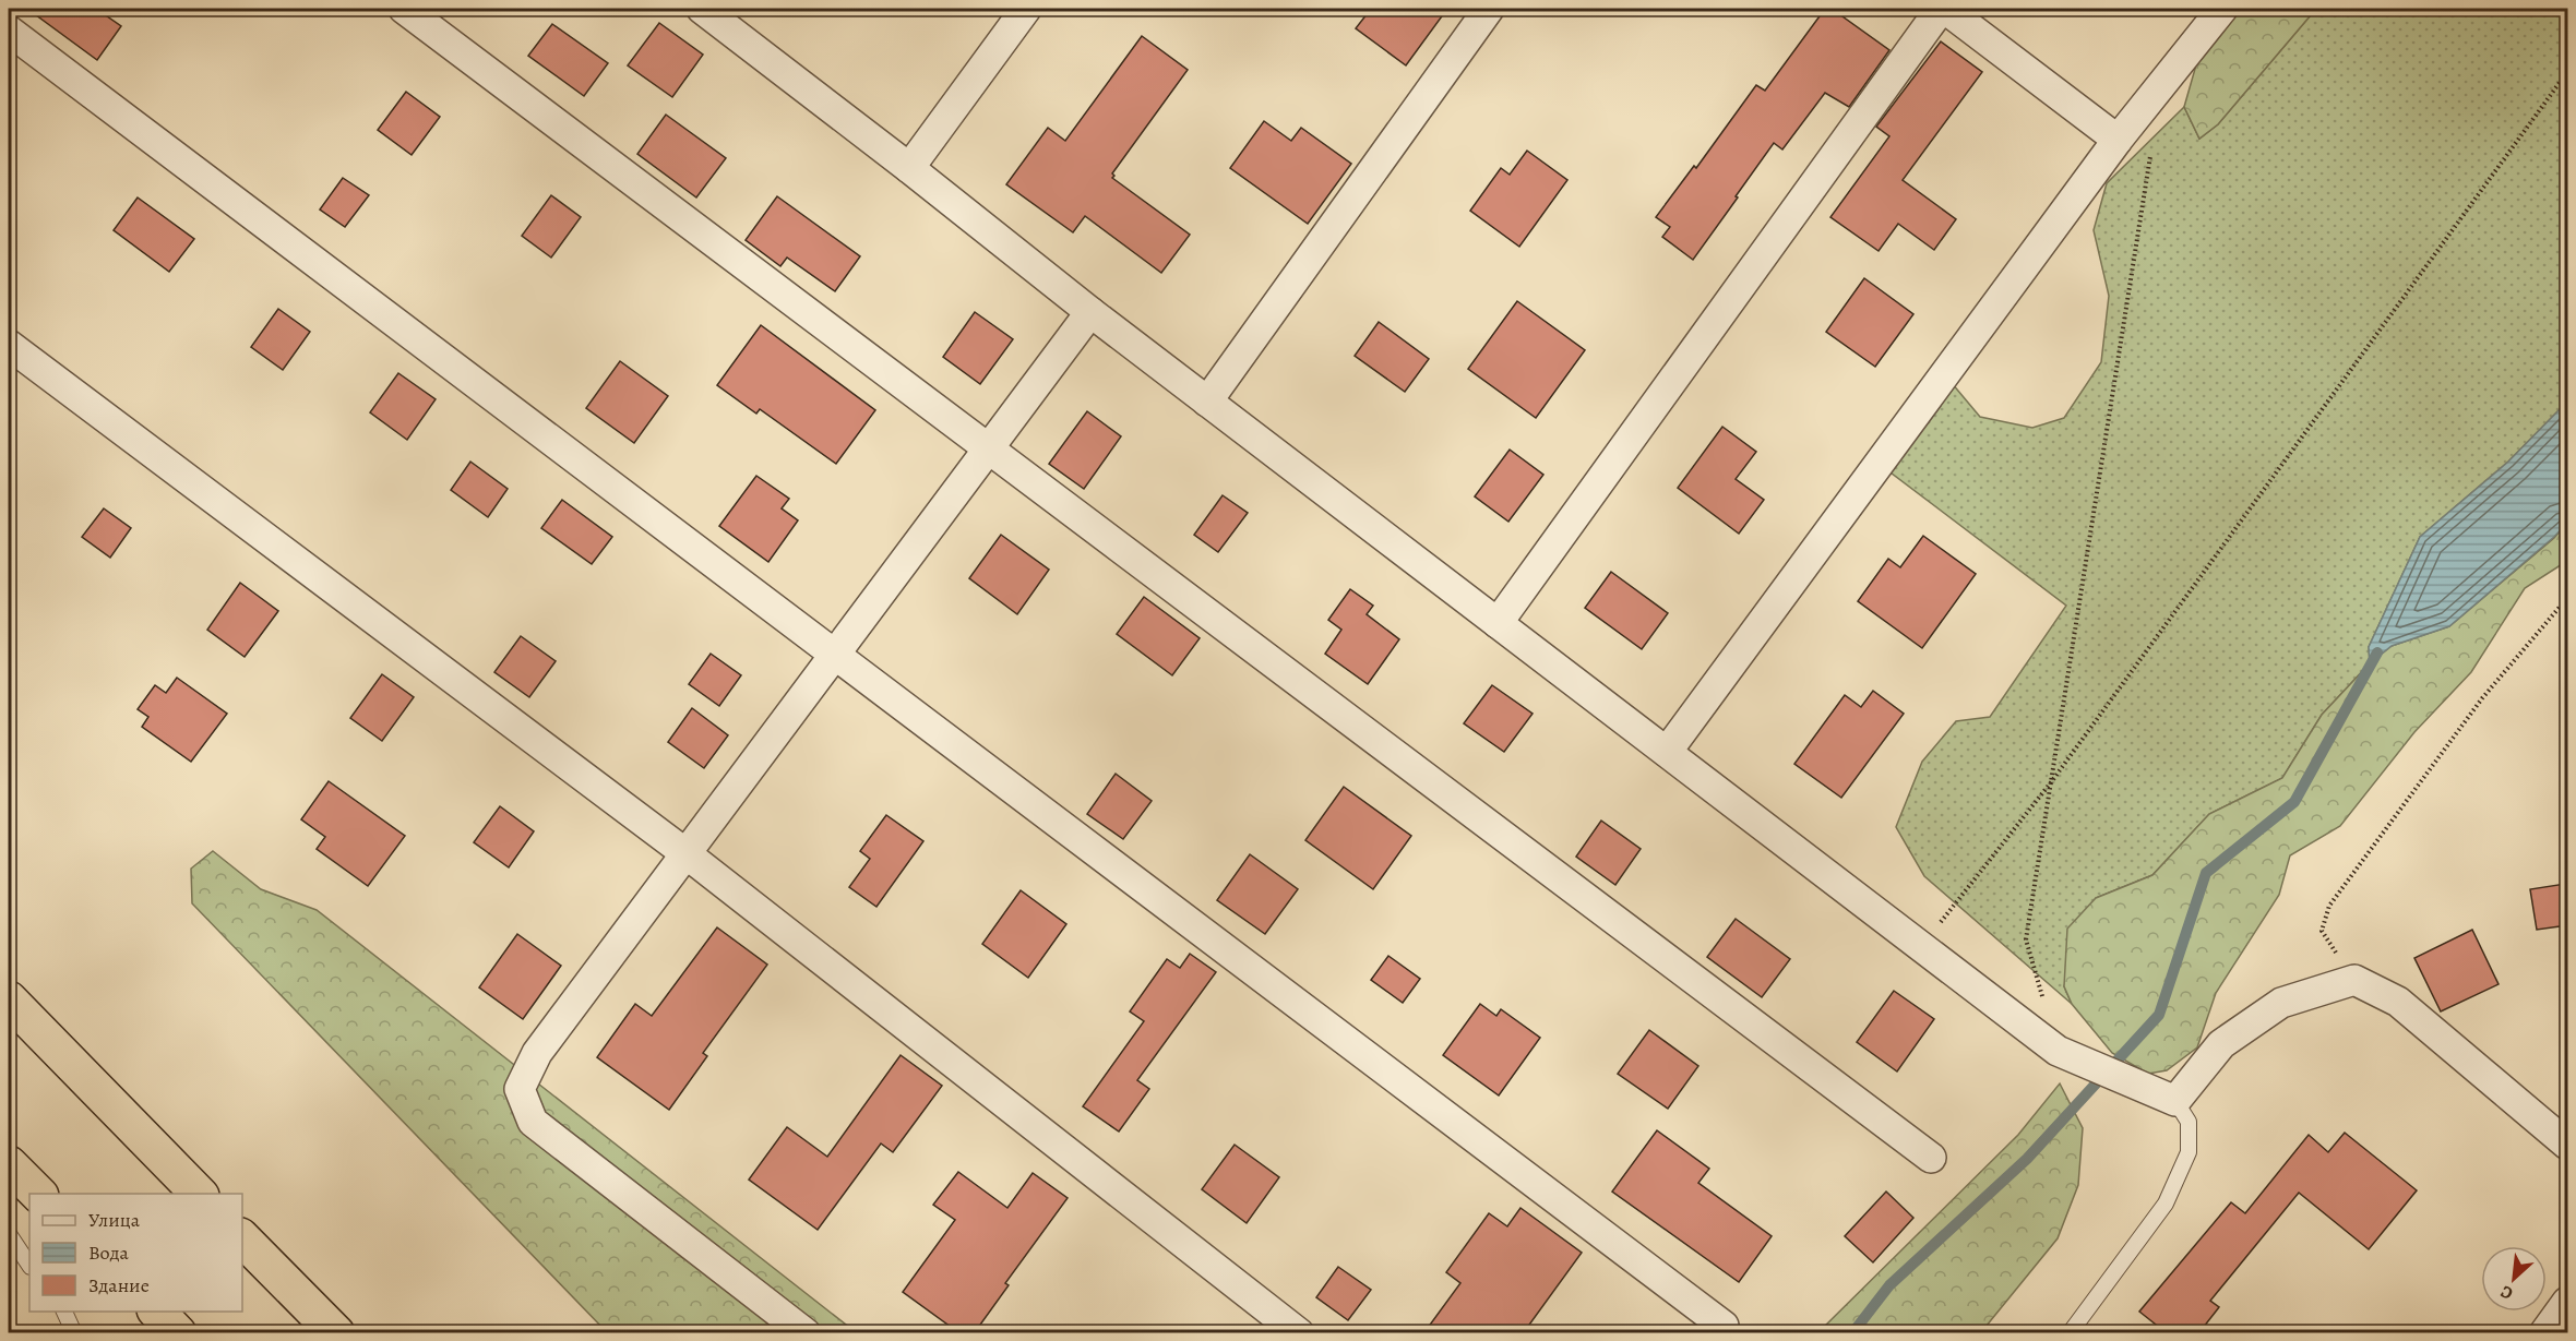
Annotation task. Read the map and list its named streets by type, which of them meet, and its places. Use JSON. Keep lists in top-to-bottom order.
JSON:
{
  "legend": ["Улица", "Вода", "Здание"],
  "north": "bottom left"
}
